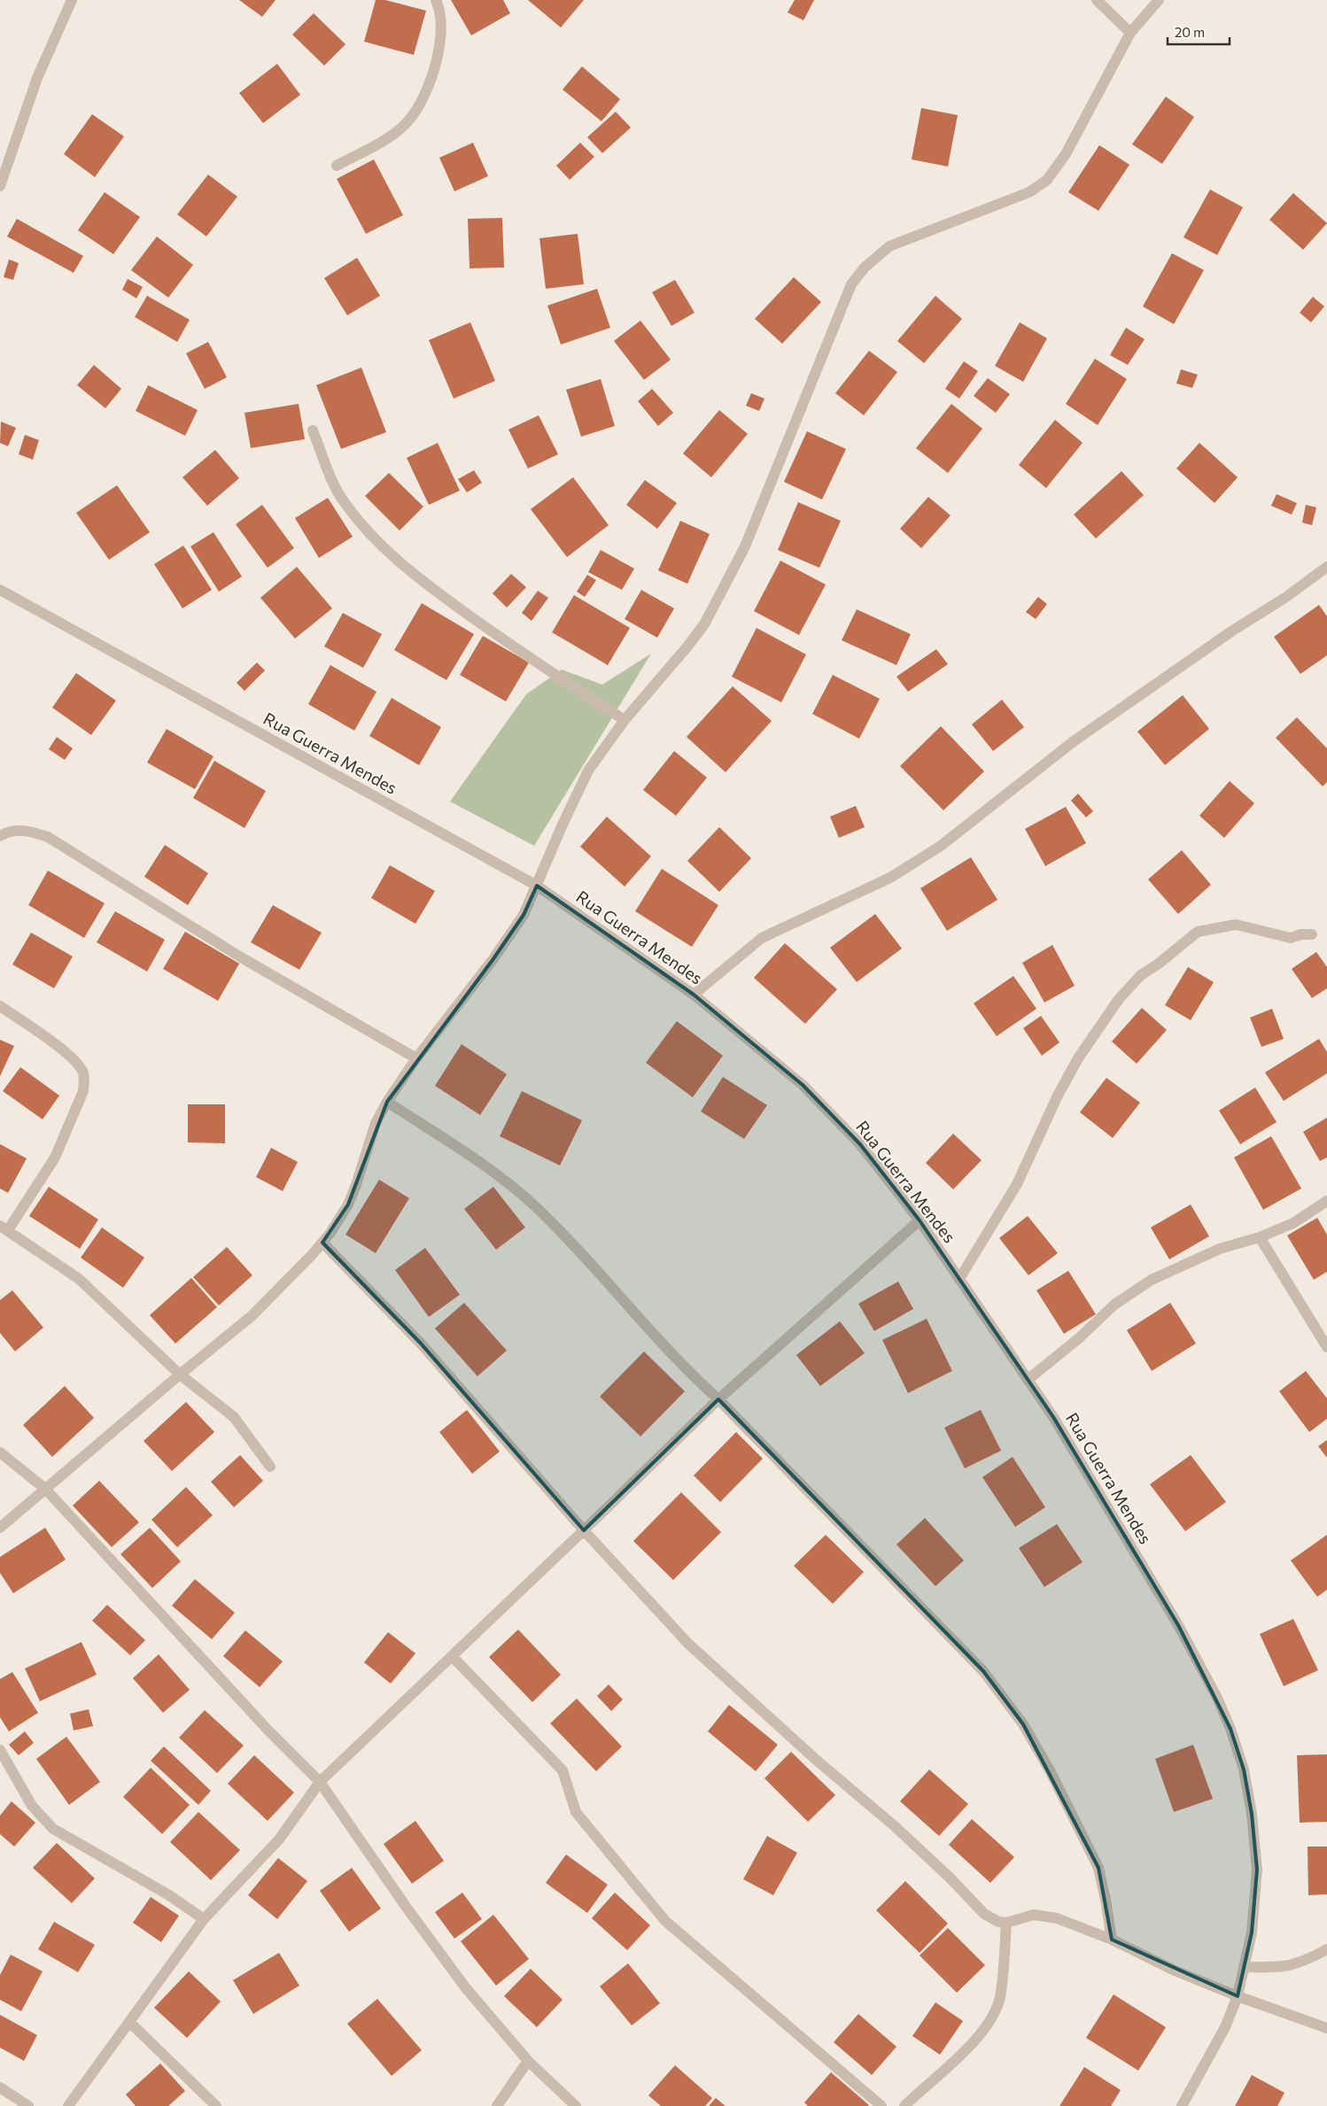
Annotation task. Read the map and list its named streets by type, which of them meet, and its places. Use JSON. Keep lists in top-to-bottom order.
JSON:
{
  "streets": {
    "street": ["Rua Guerra Mendes"]
  },
  "scale_bar": "20 m"
}
